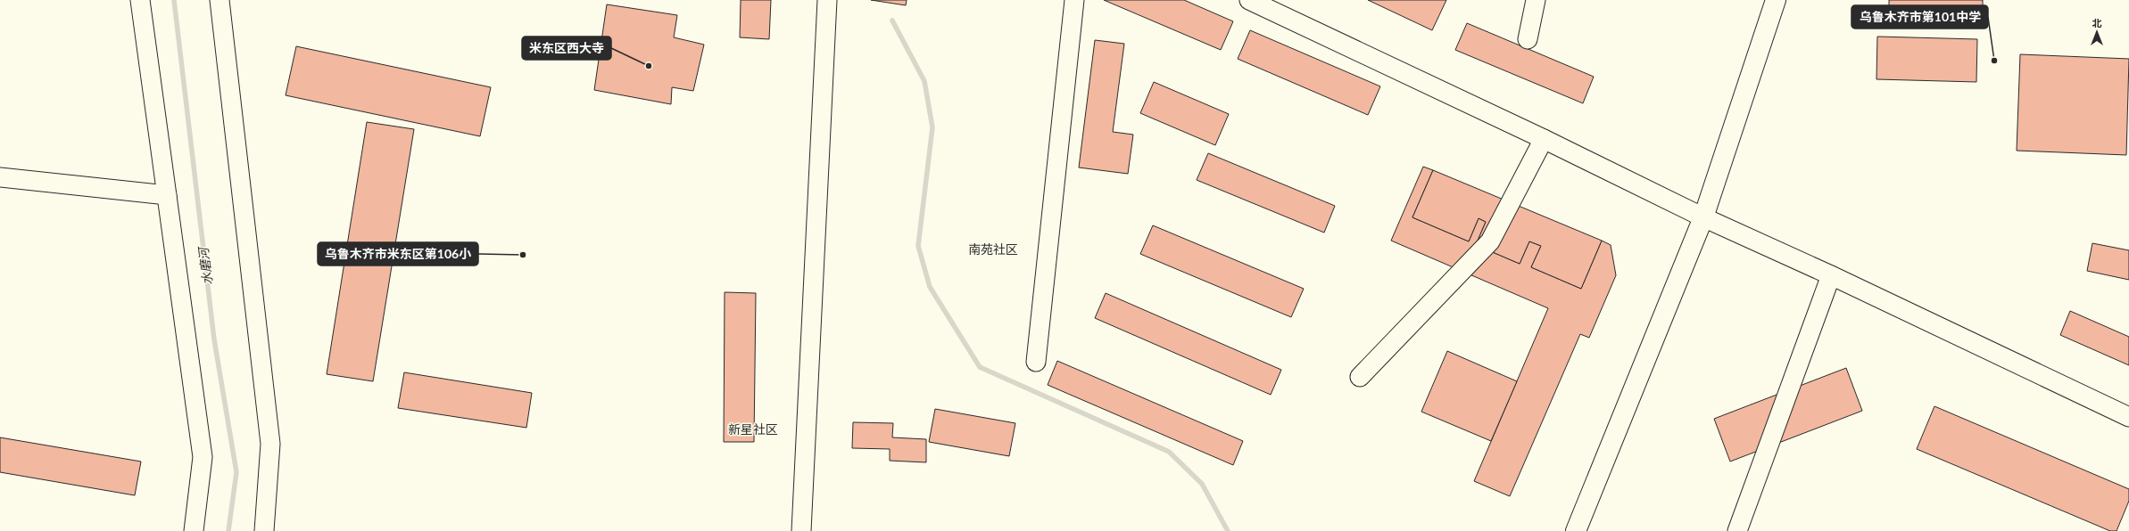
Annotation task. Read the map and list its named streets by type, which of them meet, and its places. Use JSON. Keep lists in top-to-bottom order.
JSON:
{
  "districts": ["南苑社区", "新星社区"],
  "water": ["水磨河"],
  "places": ["乌鲁木齐市第101中学", "米东区西大寺", "乌鲁木齐市米东区第106小"],
  "north": "top"
}
